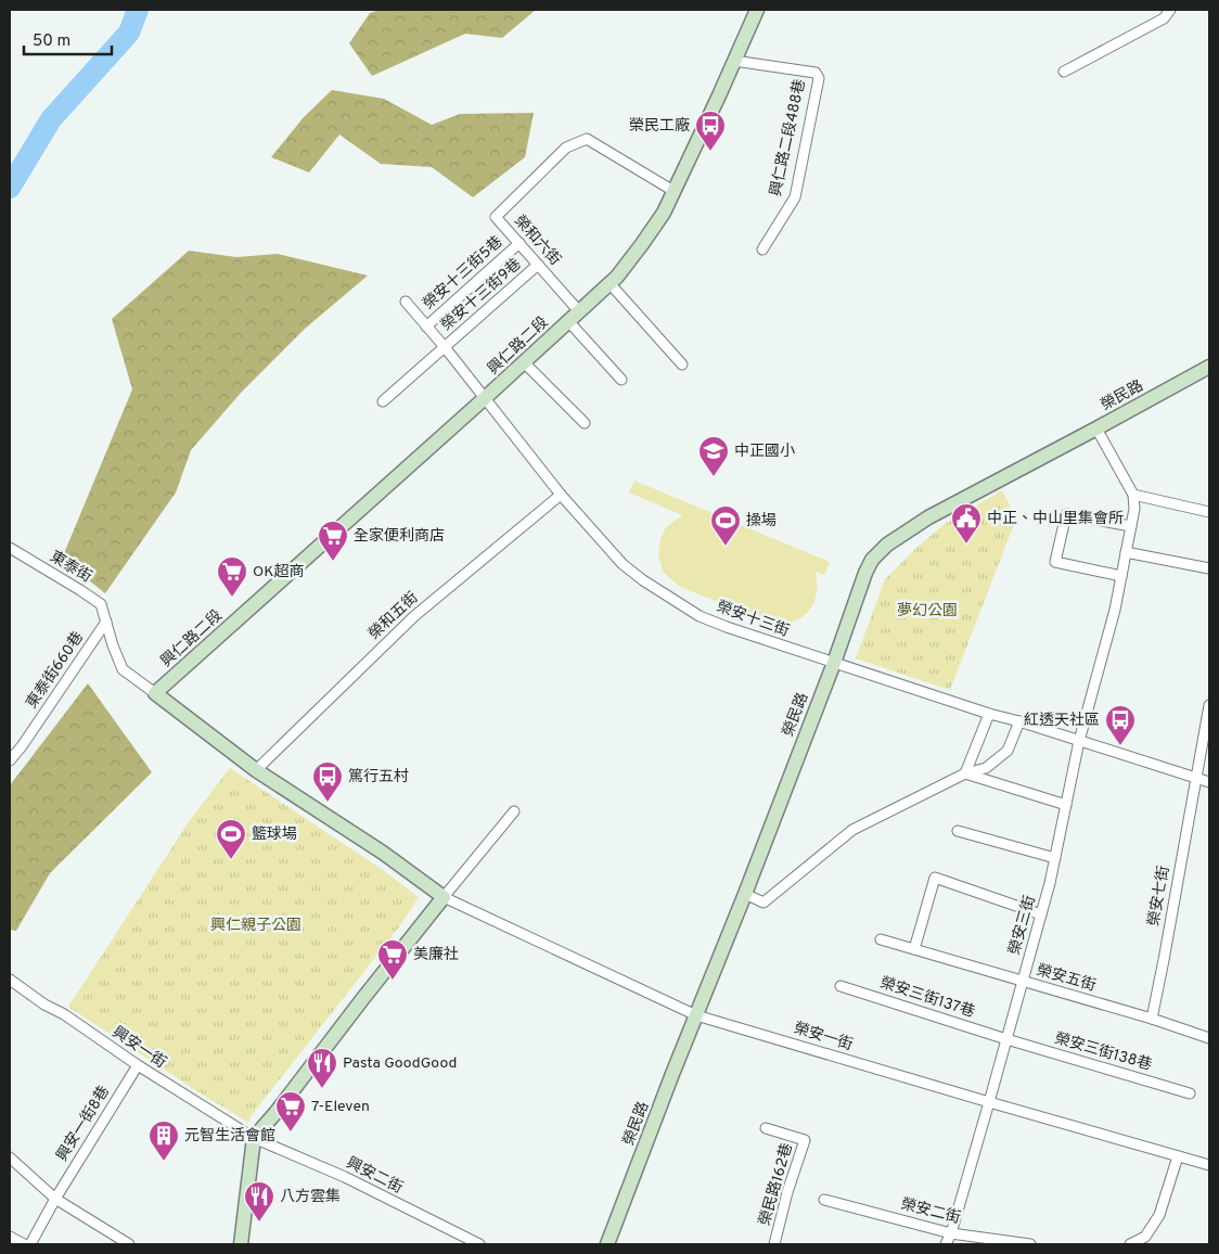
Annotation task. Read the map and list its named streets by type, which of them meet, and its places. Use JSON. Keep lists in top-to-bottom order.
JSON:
{
  "streets": {
    "street": [
      "興仁路二段488巷",
      "榮和六街",
      "榮安十三街5巷",
      "榮安十三街9巷",
      "興仁路二段",
      "榮民路",
      "東泰街",
      "榮和五街",
      "榮安十三街",
      "東泰街660巷",
      "榮安七街",
      "榮安三街",
      "榮安五街",
      "榮安三街137巷",
      "榮安一街",
      "興安一街",
      "榮安三街138巷",
      "興安一街8巷",
      "興安二街",
      "榮民路162巷",
      "榮安二街"
    ]
  },
  "crossings": [
    ["興仁路二段488巷", "興仁路二段"],
    ["榮和六街", "榮安十三街5巷"],
    ["榮和六街", "榮安十三街9巷"],
    ["榮和六街", "興仁路二段"],
    ["榮安十三街5巷", "榮安十三街"],
    ["榮安十三街9巷", "榮安十三街"],
    ["興仁路二段", "東泰街"],
    ["興仁路二段", "榮安十三街"],
    ["榮民路", "榮安十三街"],
    ["榮民路", "榮安一街"],
    ["東泰街", "東泰街660巷"],
    ["榮和五街", "榮安十三街"],
    ["榮安十三街", "榮安七街"],
    ["榮安十三街", "榮安三街"],
    ["榮安七街", "榮安五街"],
    ["榮安三街", "榮安五街"],
    ["榮安三街", "榮安三街137巷"],
    ["榮安三街", "榮安一街"],
    ["榮安三街", "榮安三街138巷"],
    ["榮安三街", "榮安二街"],
    ["榮安三街137巷", "榮安三街138巷"],
    ["興安一街", "興安一街8巷"],
    ["興安一街", "興安二街"]
  ],
  "parks": ["夢幻公園", "興仁親子公園"],
  "places": {
    "bus stop": ["榮民工廠", "紅透天社區", "篤行五村"],
    "school or university": ["中正國小"],
    "public building": ["中正、中山里集會所"],
    "sports": ["操場", "籃球場"],
    "supermarket": [
      "全家便利商店",
      "OK超商",
      "美廉社",
      "7-Eleven"
    ],
    "restaurant": ["Pasta GoodGood", "八方雲集"],
    "building": ["元智生活會館"]
  },
  "scale_bar": "50 m"
}
